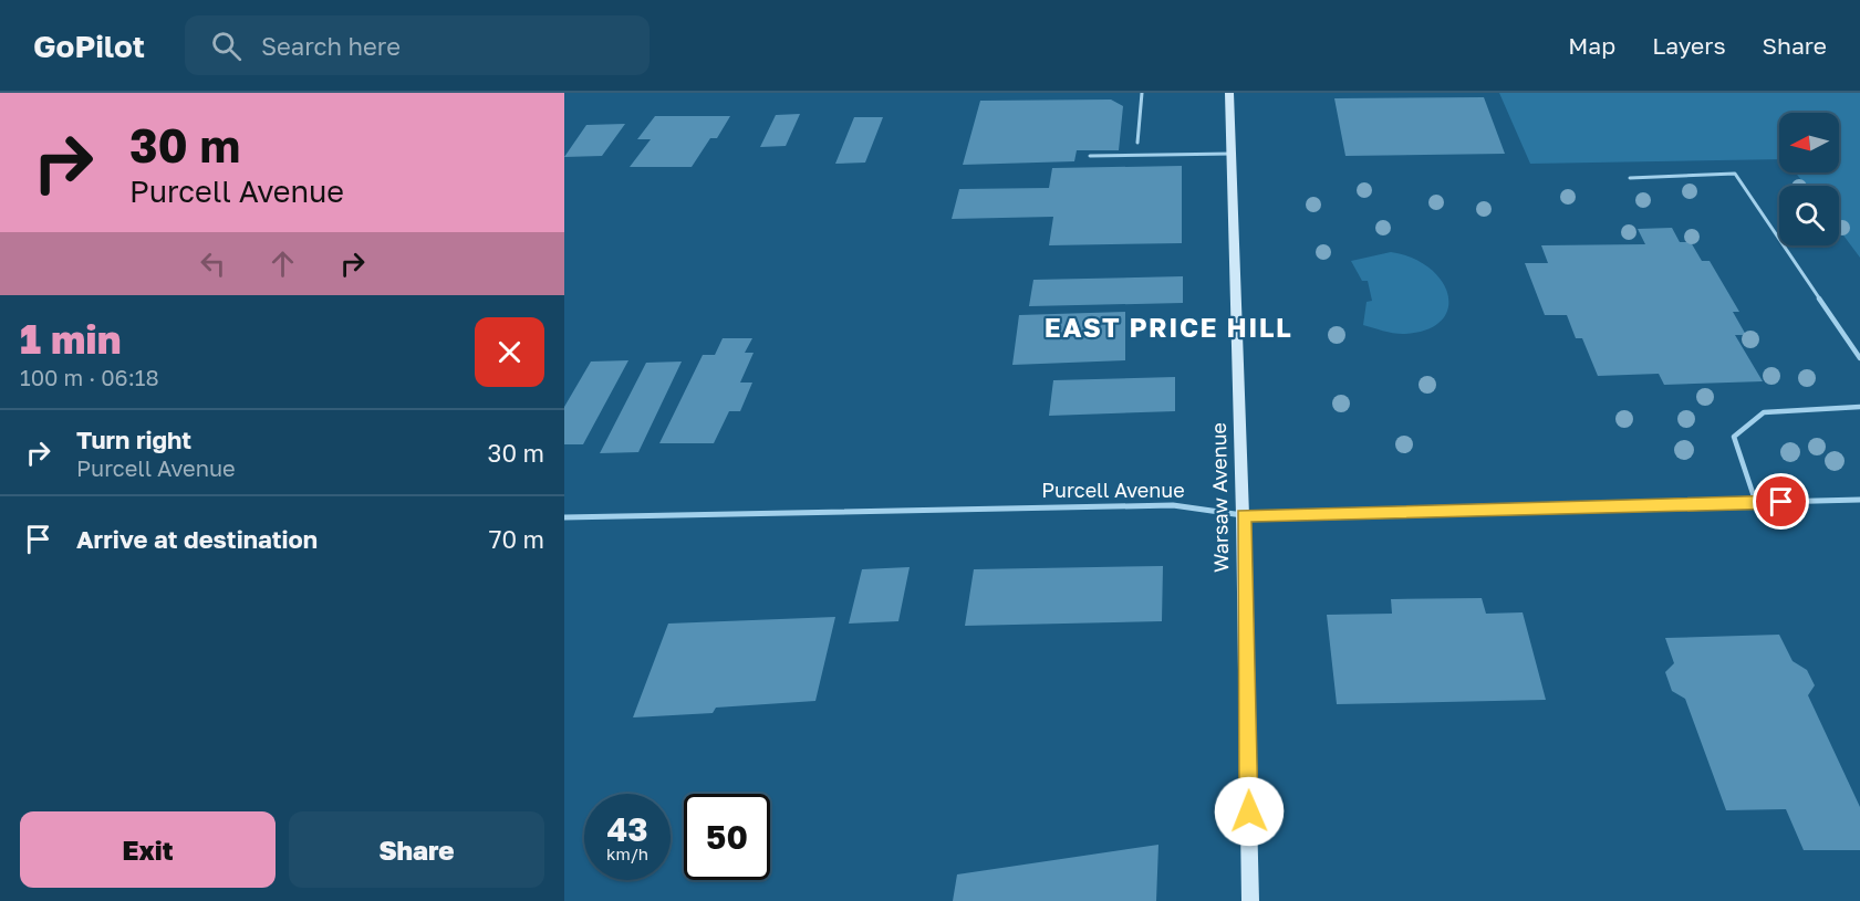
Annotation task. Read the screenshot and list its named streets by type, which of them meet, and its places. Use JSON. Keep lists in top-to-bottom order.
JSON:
{
  "streets": {
    "main road": ["Warsaw Avenue"],
    "street": ["Purcell Avenue"]
  },
  "crossings": [
    ["Purcell Avenue", "Warsaw Avenue"]
  ],
  "districts": ["EAST PRICE HILL"],
  "north": "left",
  "page": {
    "header": "GoPilot",
    "search": "Search here",
    "nav": ["Map", "Layers", "Share"],
    "turn": ["30 m", "Purcell Avenue"],
    "heading": ["1 min", "100 m · 06:18"],
    "list": [
      {
        "name": "Turn right",
        "note": "Purcell Avenue",
        "value": "30 m"
      },
      {
        "name": "Arrive at destination",
        "value": "70 m"
      }
    ],
    "speed": "43 km/h",
    "limit": "50",
    "buttons": ["Exit", "Share"]
  }
}
